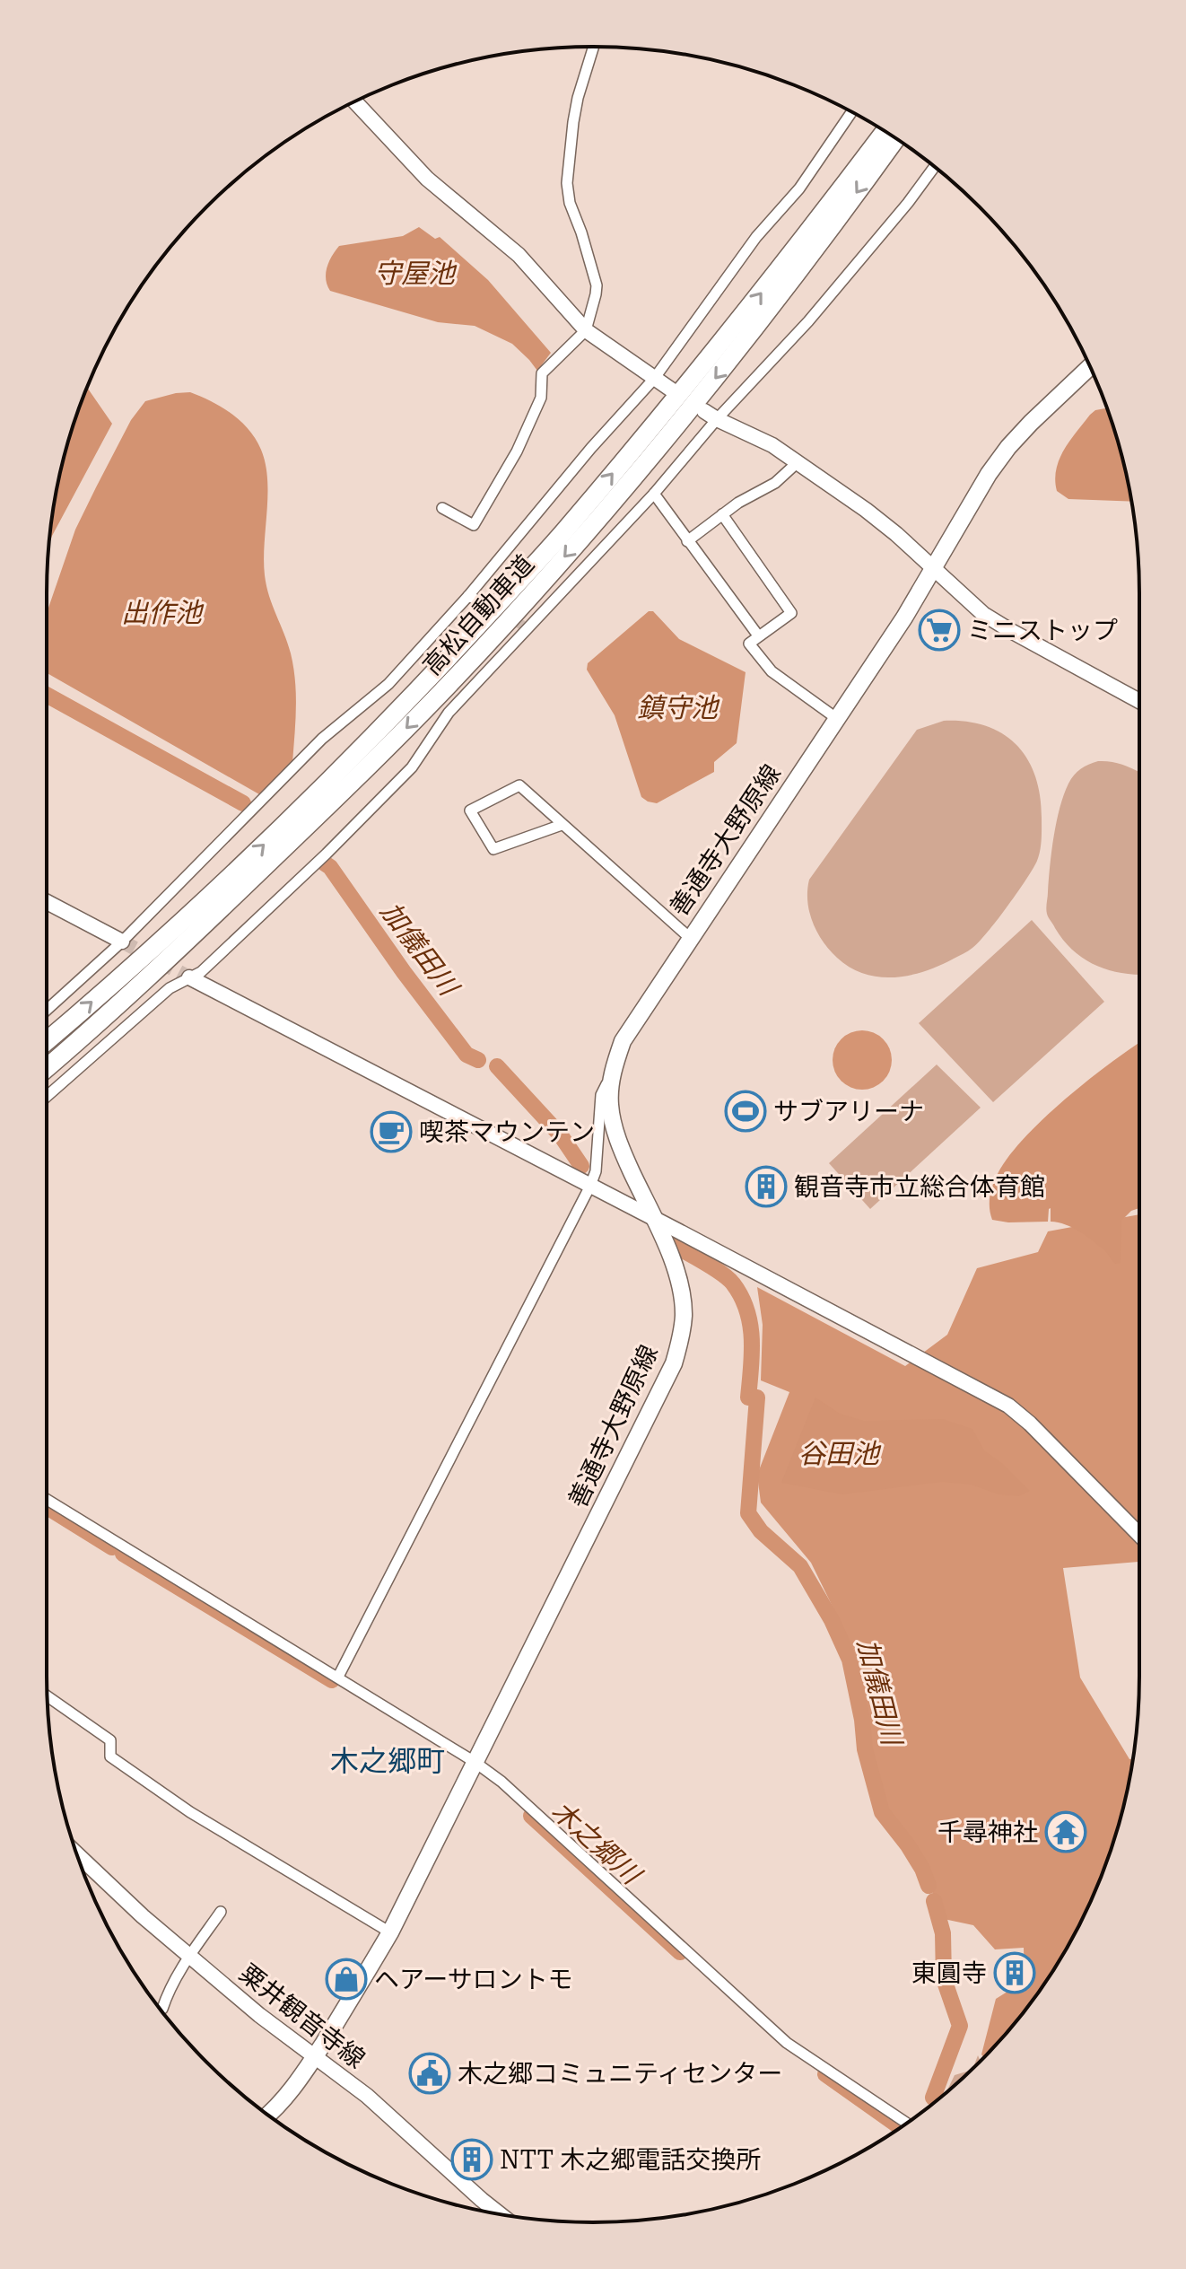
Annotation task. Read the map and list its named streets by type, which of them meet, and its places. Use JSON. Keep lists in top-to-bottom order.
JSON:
{
  "streets": {
    "highway": ["高松自動車道"],
    "main road": ["善通寺大野原線"],
    "street": ["粟井観音寺線"]
  },
  "crossings": [
    ["善通寺大野原線", "粟井観音寺線"]
  ],
  "districts": ["木之郷町"],
  "water": [
    "守屋池",
    "出作池",
    "鎮守池",
    "加儀田川",
    "谷田池",
    "木之郷川"
  ],
  "places": {
    "supermarket": ["ミニストップ"],
    "sports": ["サブアリーナ"],
    "cafe": ["喫茶マウンテン"],
    "building": ["観音寺市立総合体育館", "東圓寺", "NTT 木之郷電話交換所"],
    "temple": ["千尋神社"],
    "shop": ["ヘアーサロントモ"],
    "public building": ["木之郷コミュニティセンター"]
  }
}
